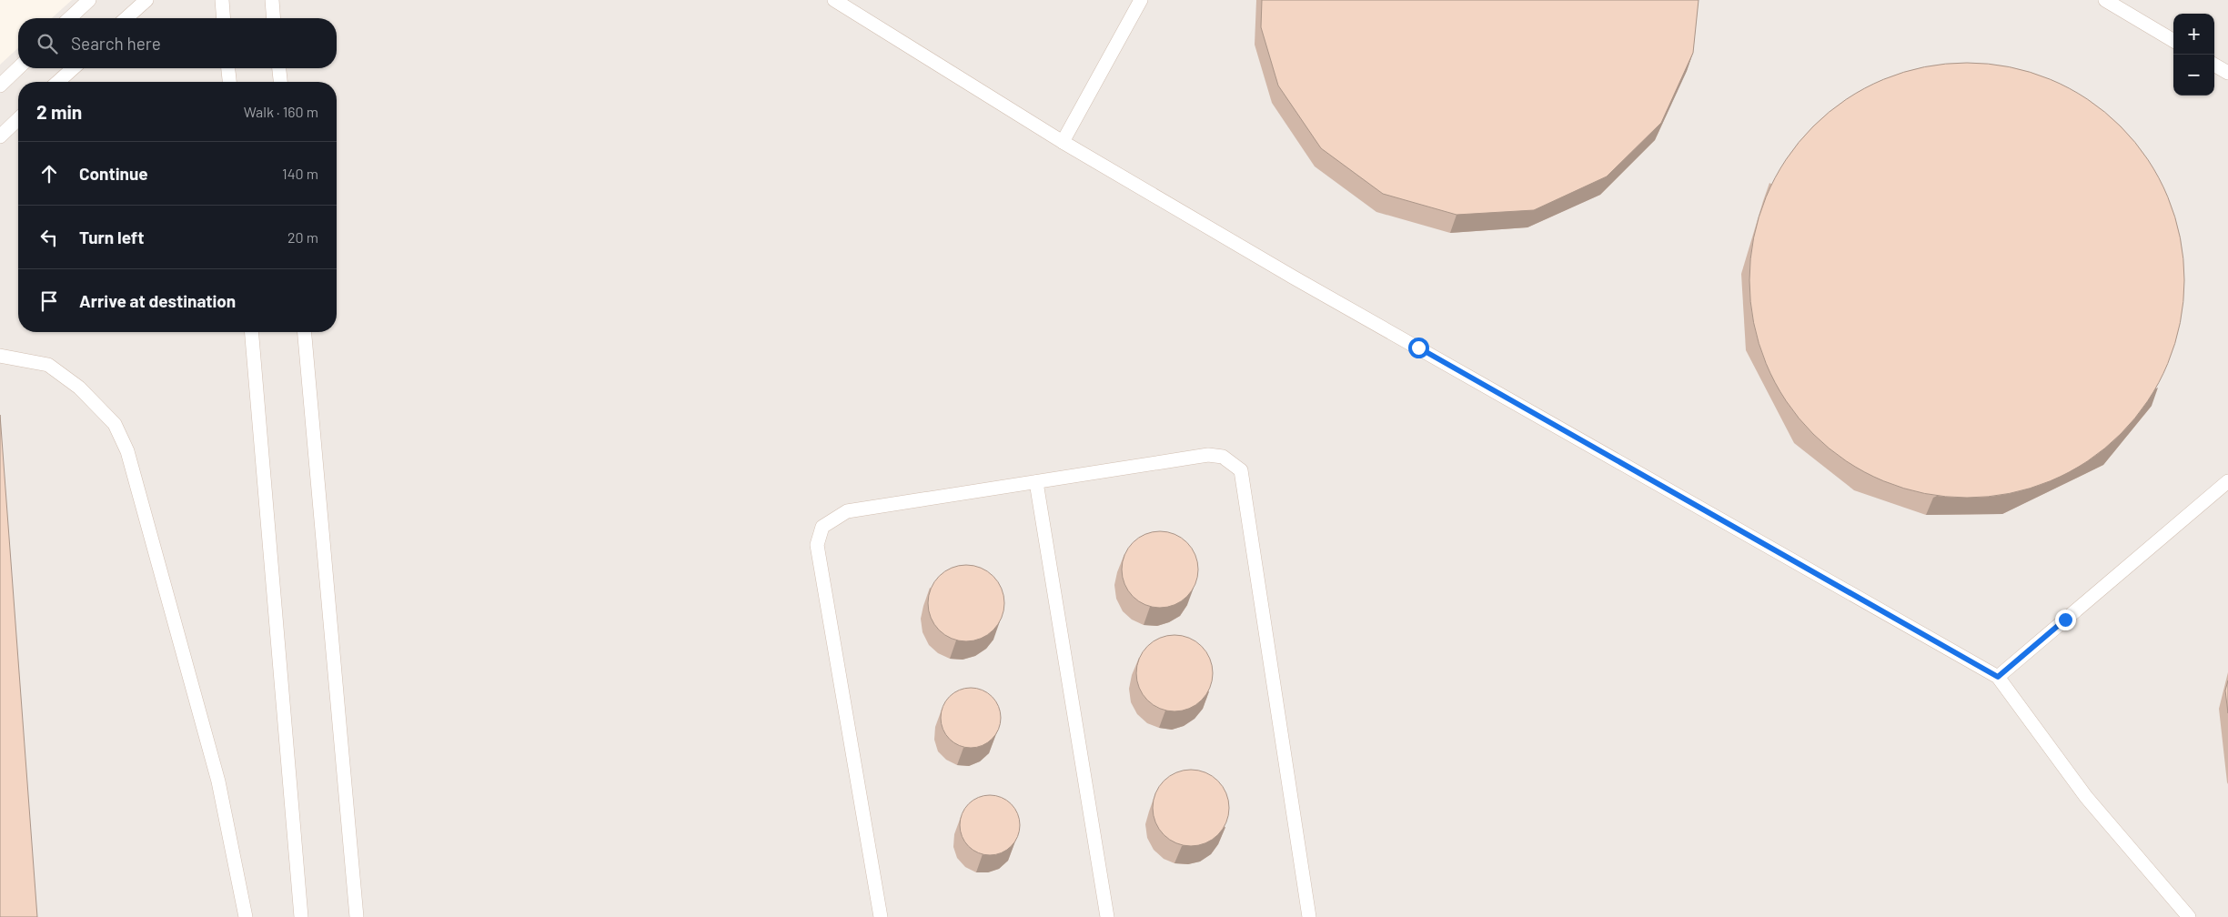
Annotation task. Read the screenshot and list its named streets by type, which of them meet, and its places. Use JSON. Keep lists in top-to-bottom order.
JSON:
{
  "page": {
    "map_buttons": ["+", "−"],
    "search": "Search here",
    "heading": ["2 min", "Walk · 160 m"],
    "list": [
      ["Continue", "140 m"],
      ["Turn left", "20 m"],
      "Arrive at destination"
    ]
  }
}
